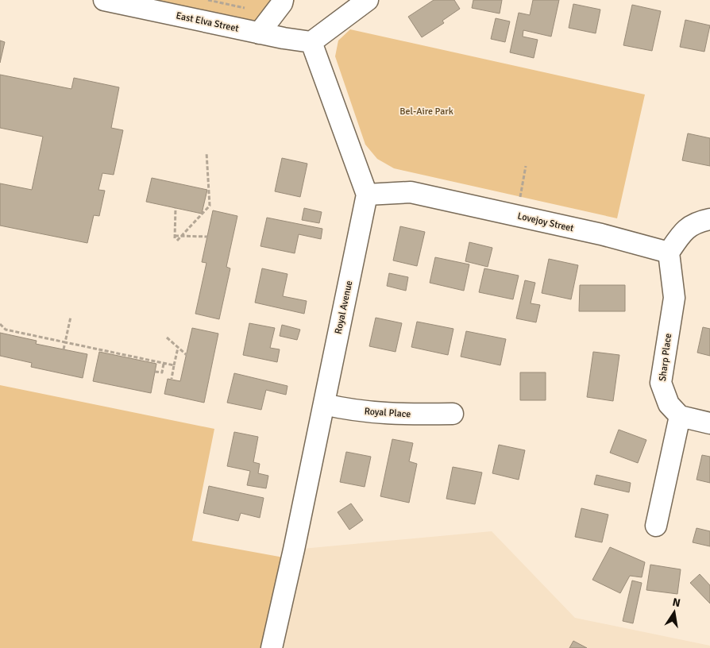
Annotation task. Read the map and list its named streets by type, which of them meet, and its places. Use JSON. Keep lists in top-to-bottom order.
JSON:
{
  "streets": {
    "street": [
      "East Elva Street",
      "Lovejoy Street",
      "Royal Avenue",
      "Sharp Place",
      "Royal Place"
    ]
  },
  "crossings": [
    ["Lovejoy Street", "Royal Avenue"],
    ["Lovejoy Street", "Sharp Place"],
    ["Royal Avenue", "Royal Place"]
  ],
  "parks": ["Bel-Aire Park"],
  "north": "top"
}
